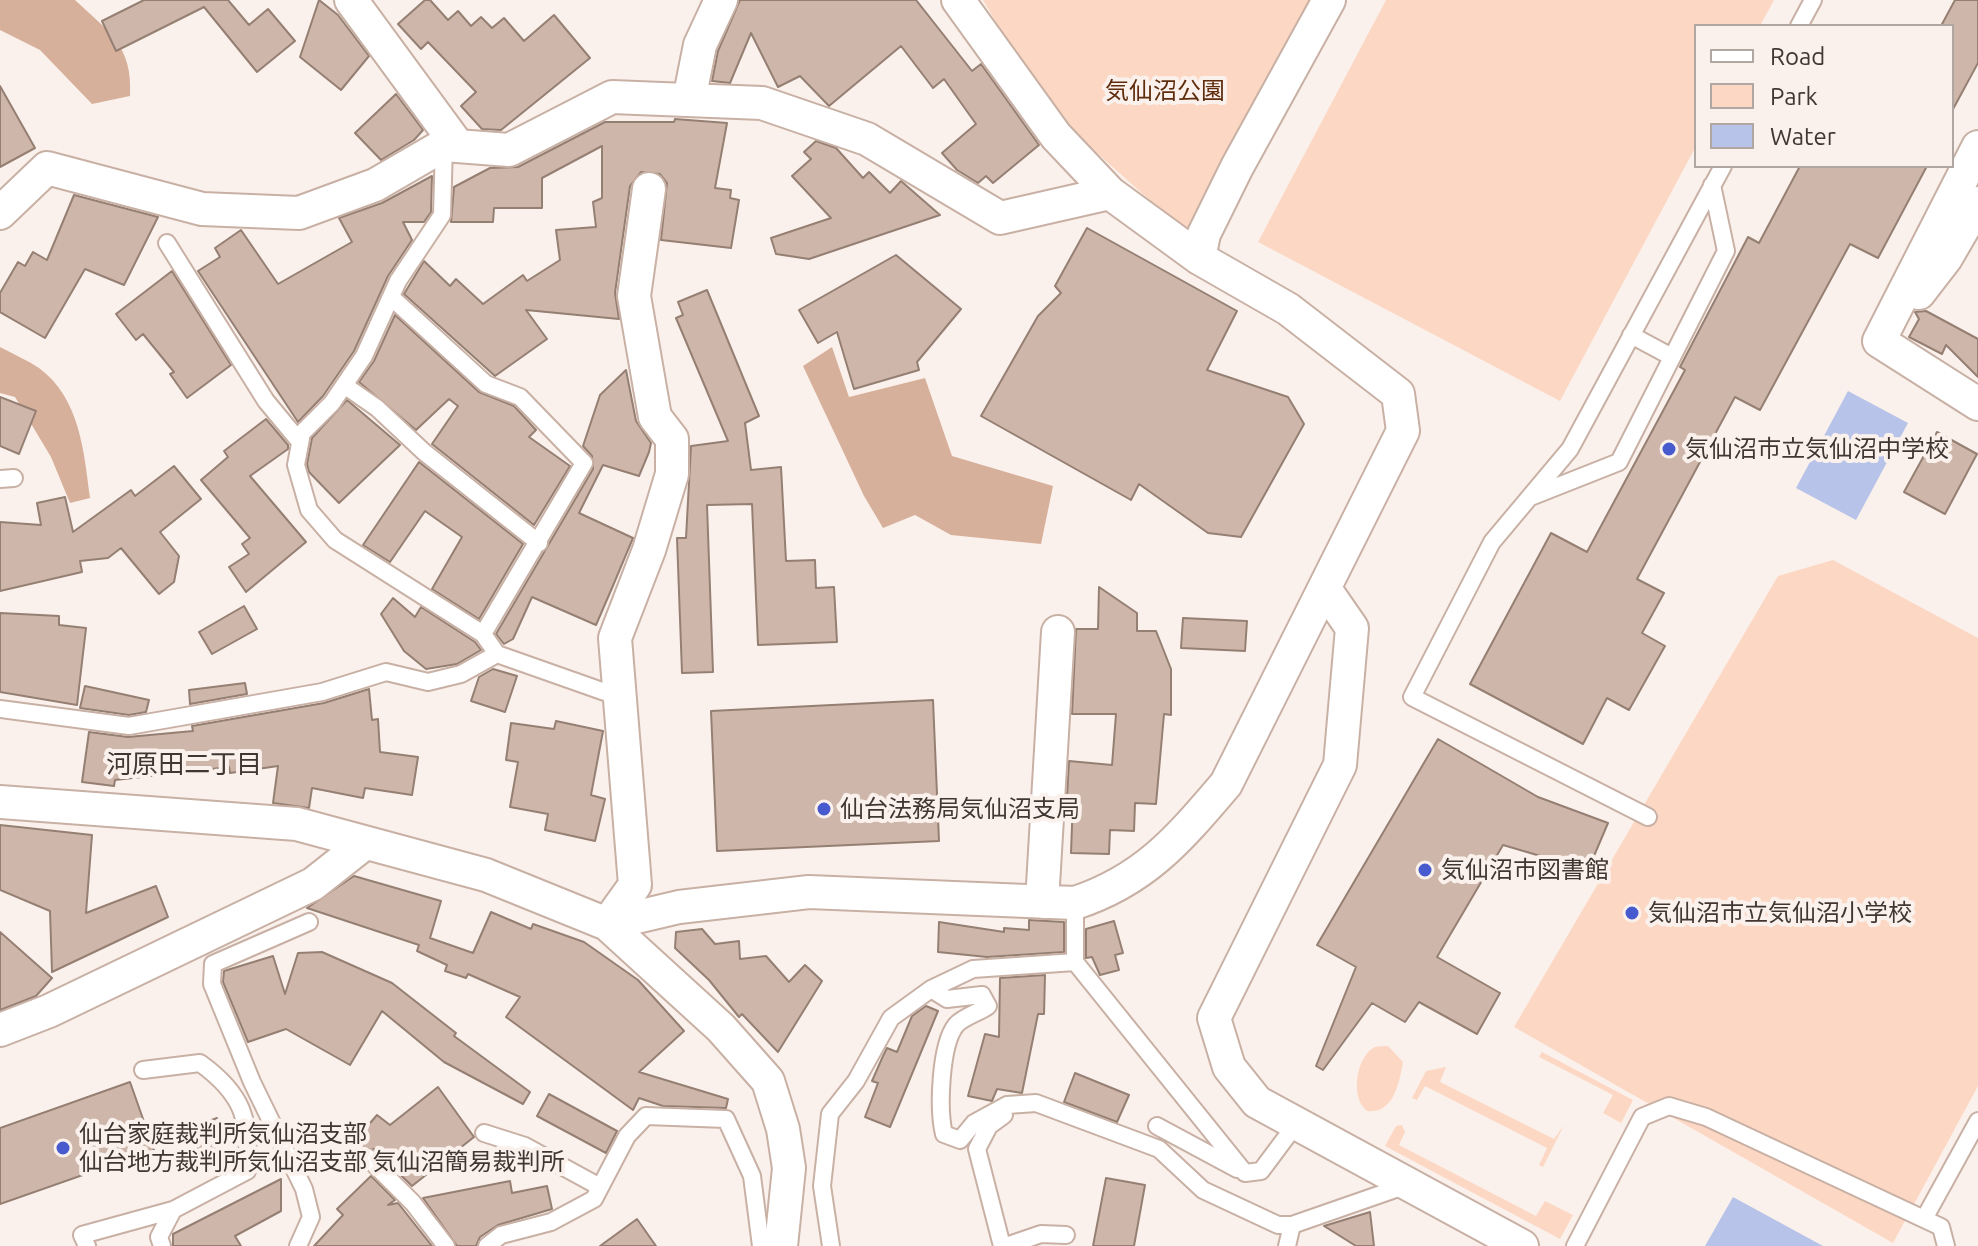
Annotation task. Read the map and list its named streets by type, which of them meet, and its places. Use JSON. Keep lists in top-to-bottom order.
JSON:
{
  "districts": ["河原田二丁目"],
  "parks": ["気仙沼公園"],
  "places": [
    "気仙沼市立気仙沼中学校",
    "仙台法務局気仙沼支局",
    "気仙沼市図書館",
    "気仙沼市立気仙沼小学校",
    "仙台家庭裁判所気仙沼支部 仙台地方裁判所気仙沼支部 気仙沼簡易裁判所"
  ],
  "legend": ["Road", "Park", "Water"]
}
